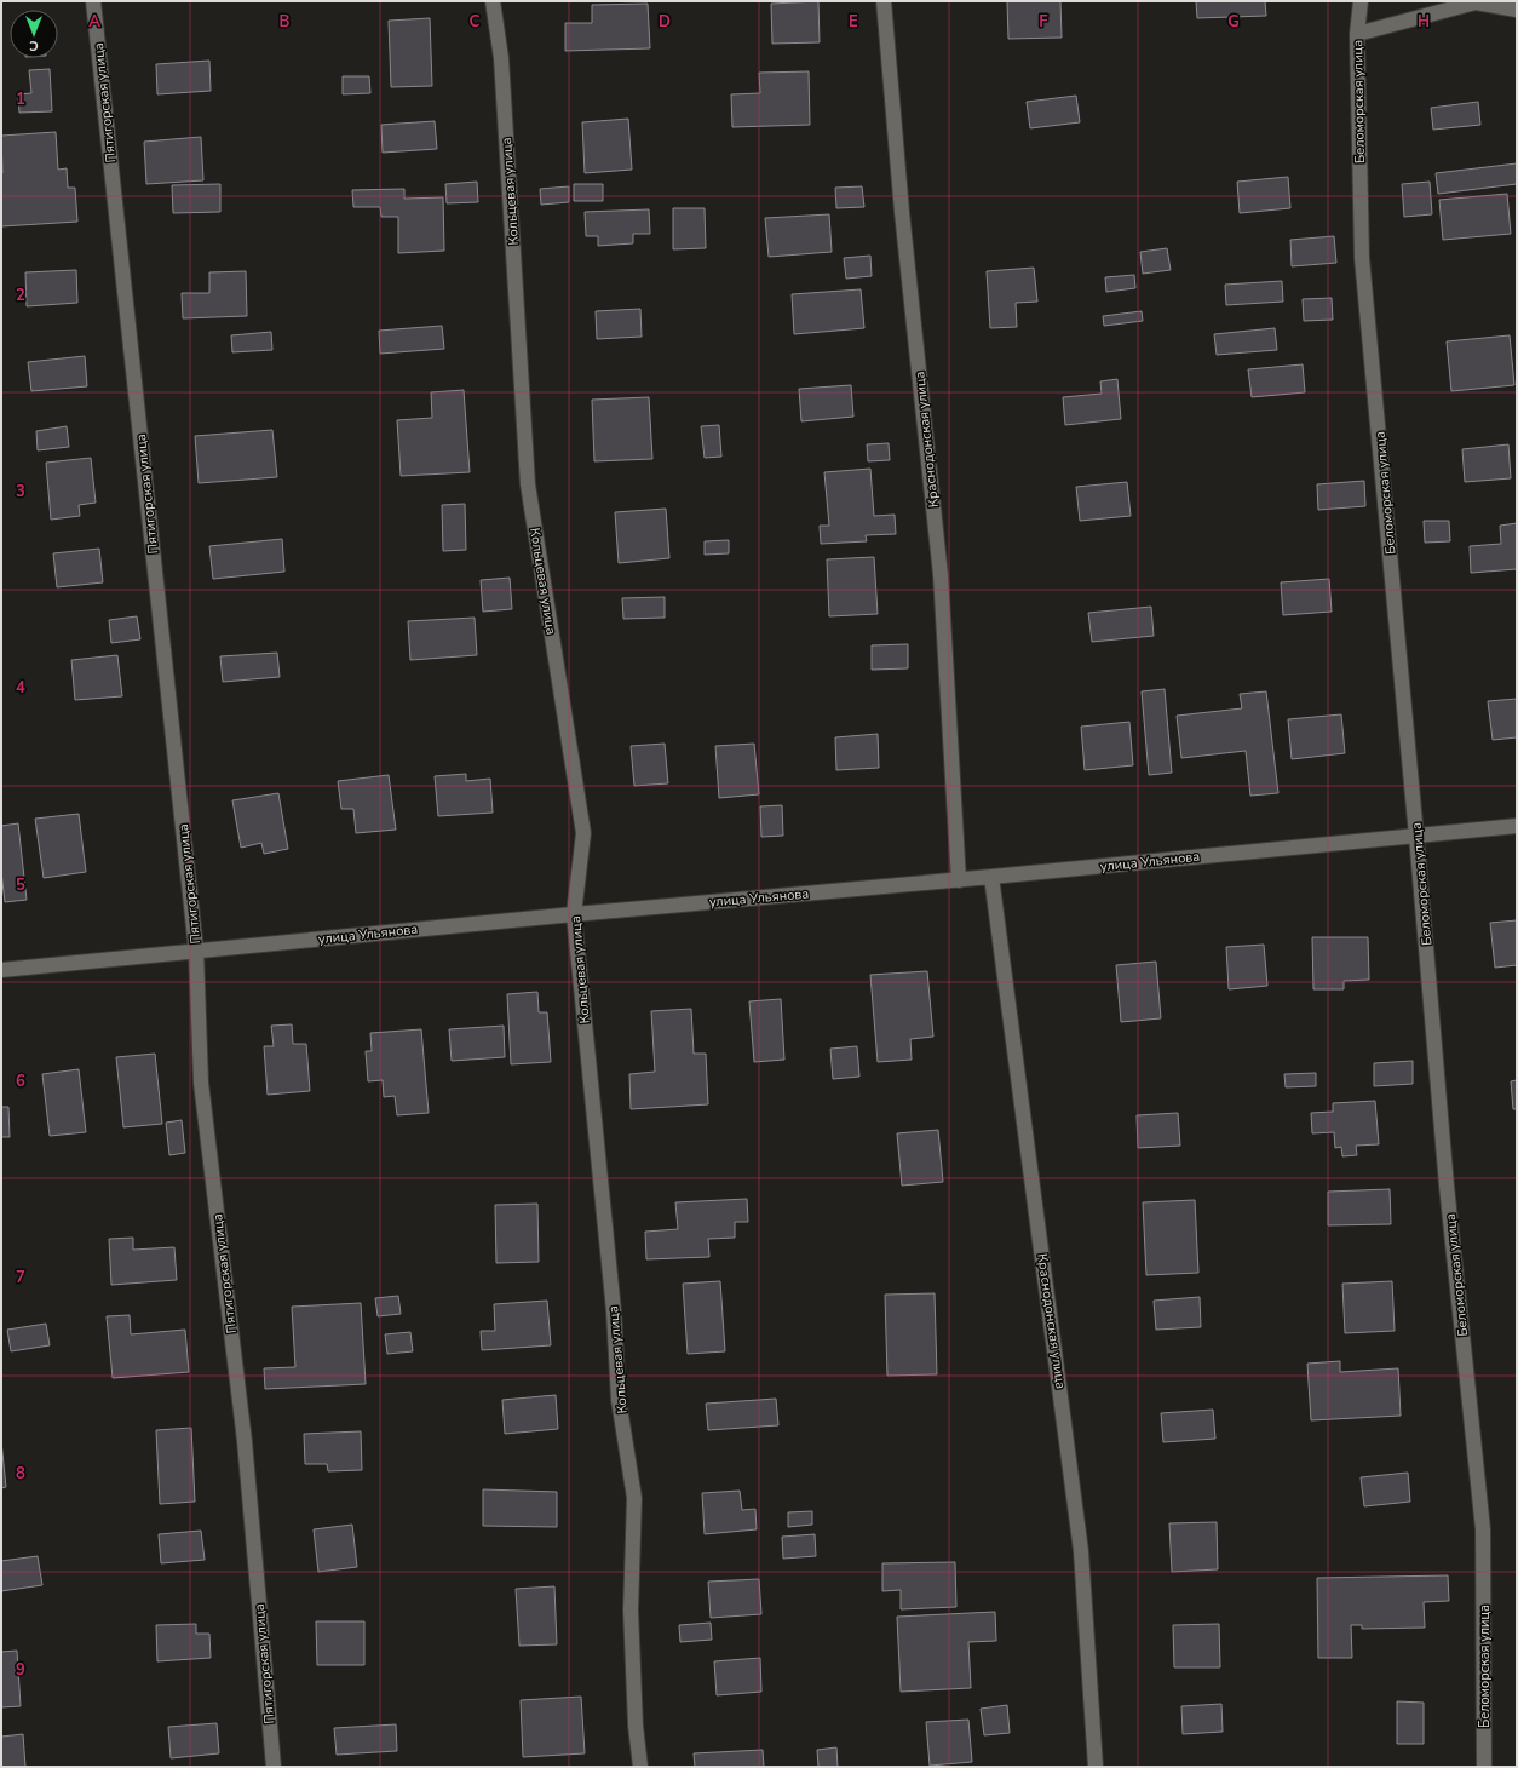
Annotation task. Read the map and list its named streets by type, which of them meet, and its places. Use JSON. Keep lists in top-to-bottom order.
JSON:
{
  "streets": {
    "street": [
      "Беломорская улица",
      "Пятигорская улица",
      "Кольцевая улица",
      "Краснодонская улица",
      "улица Ульянова"
    ]
  },
  "crossings": [
    ["Беломорская улица", "улица Ульянова"],
    ["Пятигорская улица", "улица Ульянова"],
    ["Кольцевая улица", "улица Ульянова"],
    ["Краснодонская улица", "улица Ульянова"]
  ],
  "north": "bottom",
  "grid": {
    "columns": [
      "A",
      "B",
      "C",
      "D",
      "E",
      "F",
      "G",
      "H"
    ],
    "rows": [
      "1",
      "2",
      "3",
      "4",
      "5",
      "6",
      "7",
      "8",
      "9"
    ]
  }
}
